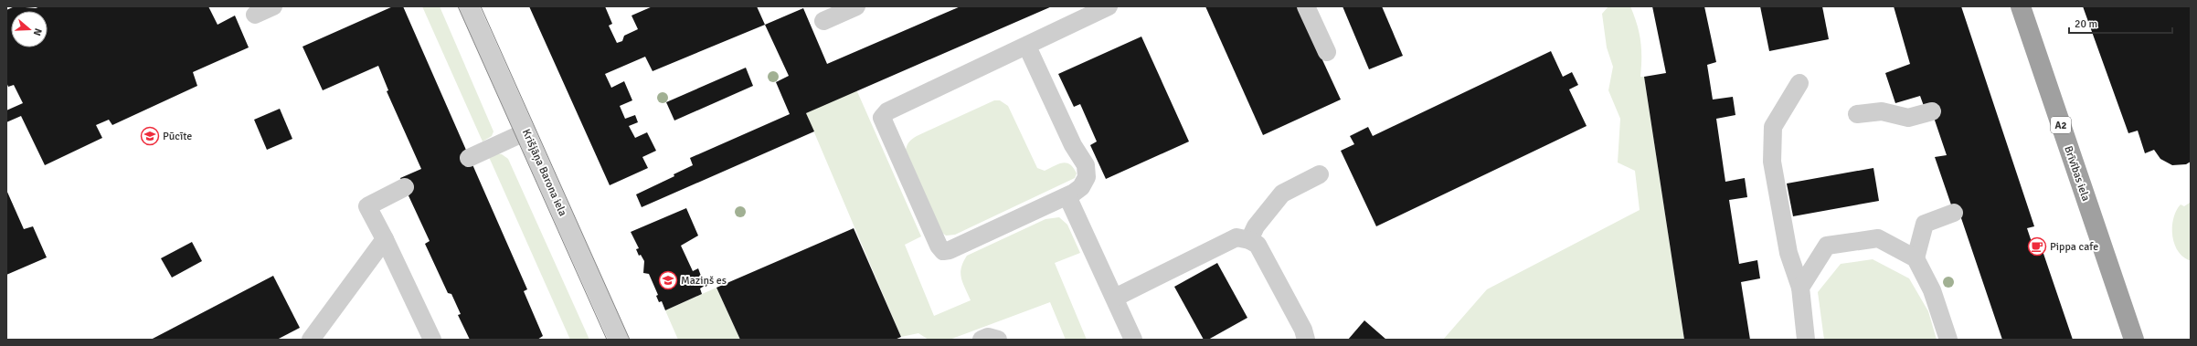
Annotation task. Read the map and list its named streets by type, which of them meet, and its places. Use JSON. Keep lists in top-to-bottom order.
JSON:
{
  "streets": {
    "highway": ["A2", "Brīvības iela"],
    "street": ["Krišjāņa Barona iela"]
  },
  "places": {
    "school or university": ["Pūcīte", "Maziņš es"],
    "cafe": ["Pippa cafe"]
  },
  "scale_bar": "20 m",
  "north": "right"
}
